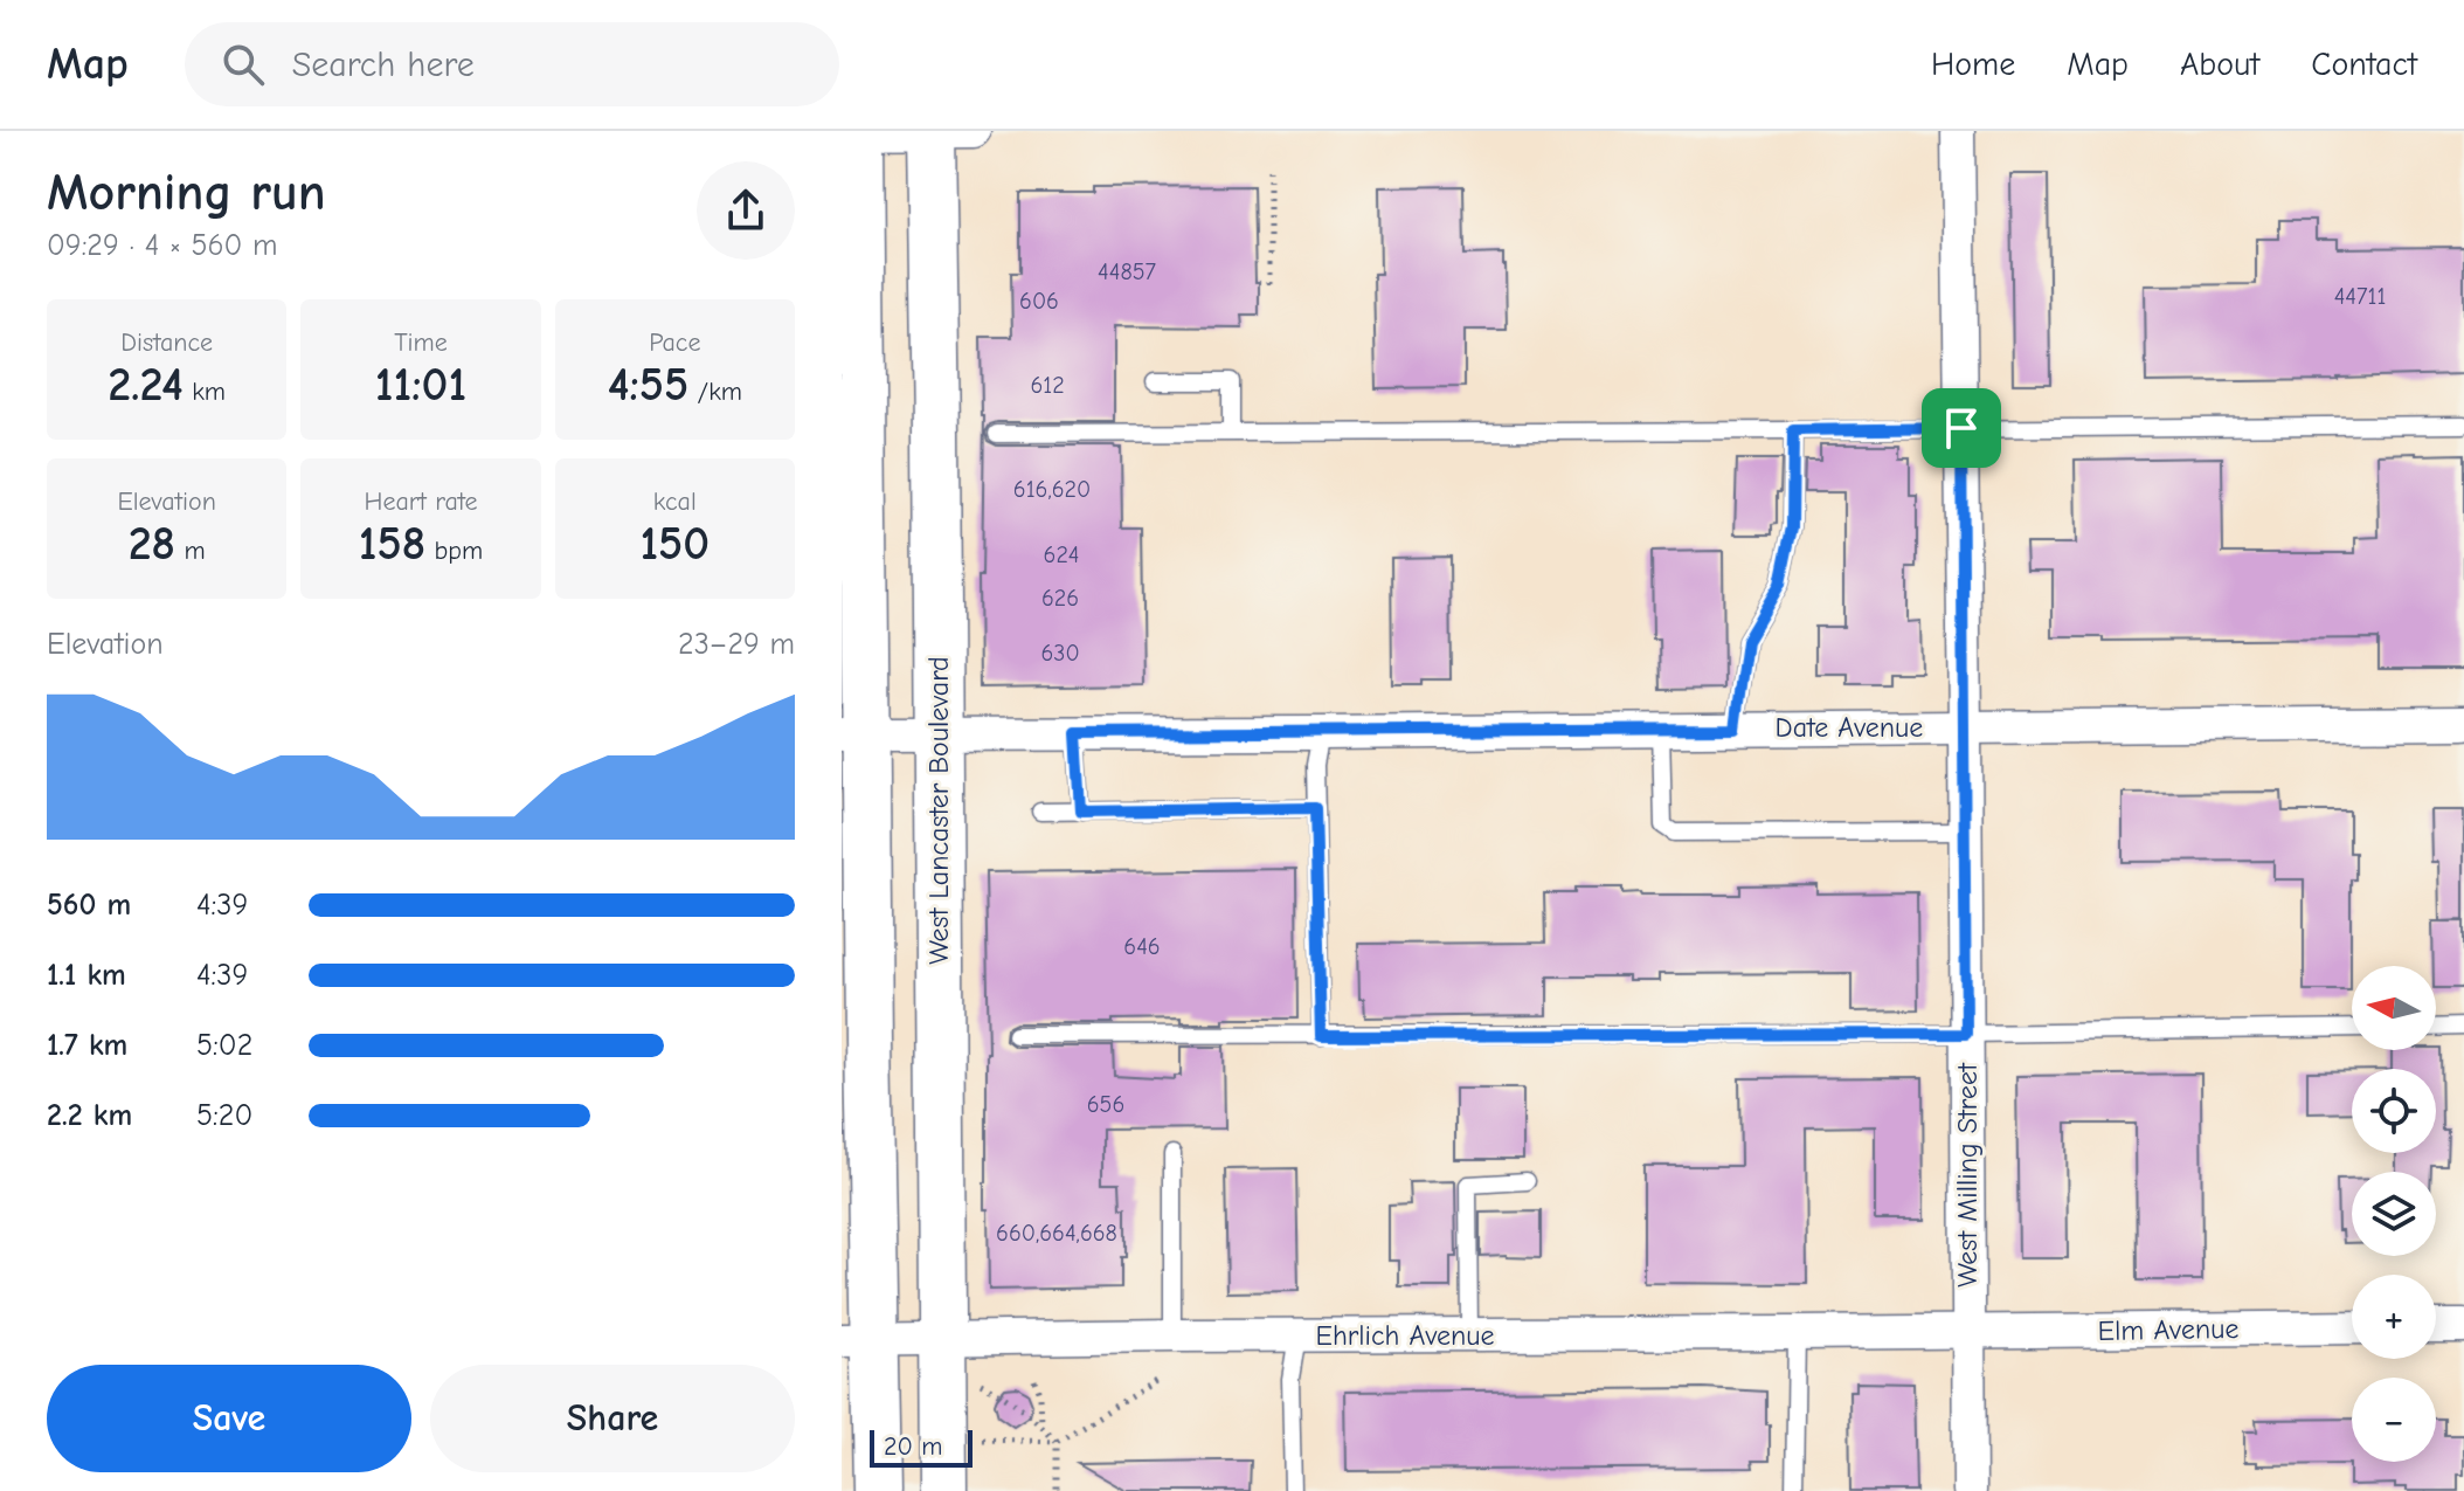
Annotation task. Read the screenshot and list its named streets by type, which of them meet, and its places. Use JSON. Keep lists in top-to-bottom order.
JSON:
{
  "streets": {
    "street": [
      "Date Avenue",
      "West Lancaster Boulevard",
      "West Milling Street",
      "Elm Avenue",
      "Ehrlich Avenue"
    ]
  },
  "crossings": [
    ["Date Avenue", "West Lancaster Boulevard"],
    ["Date Avenue", "West Milling Street"],
    ["West Lancaster Boulevard", "Ehrlich Avenue"],
    ["West Milling Street", "Elm Avenue"],
    ["West Milling Street", "Ehrlich Avenue"],
    ["Elm Avenue", "Ehrlich Avenue"]
  ],
  "house_numbers": [
    "44857",
    "44711",
    "606",
    "612",
    "616,620",
    "624",
    "626",
    "630",
    "646",
    "656",
    "660,664,668"
  ],
  "scale_bar": "20 m",
  "north": "left",
  "page": {
    "header": "Map",
    "search": "Search here",
    "nav": [
      "Home",
      "Map",
      "About",
      "Contact"
    ],
    "heading": ["Morning run", "09:29 · 4 × 560 m"],
    "stats": [
      ["Distance", "2.24 km"],
      ["Time", "11:01"],
      ["Pace", "4:55 /km"],
      ["Elevation", "28 m"],
      ["Heart rate", "158 bpm"],
      ["kcal", "150"]
    ],
    "chart": ["Elevation", "23–29 m"],
    "list": [
      {
        "name": "560 m",
        "note": "4:39"
      },
      {
        "name": "1.1 km",
        "note": "4:39"
      },
      {
        "name": "1.7 km",
        "note": "5:02"
      },
      {
        "name": "2.2 km",
        "note": "5:20"
      }
    ],
    "map_buttons": ["+", "−"],
    "buttons": ["Save", "Share"],
    "scale": "20 m"
  }
}
